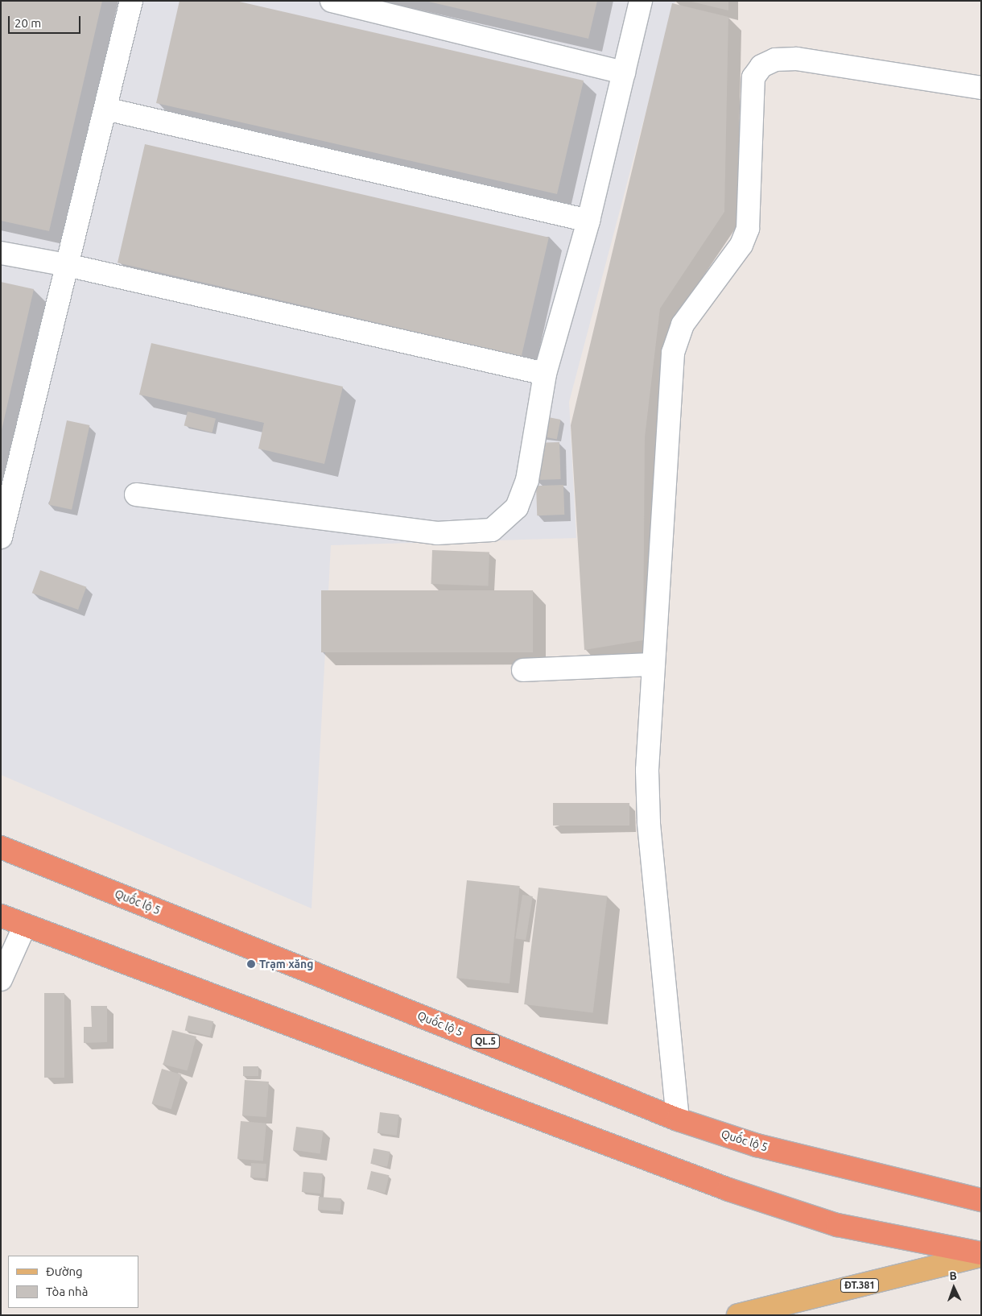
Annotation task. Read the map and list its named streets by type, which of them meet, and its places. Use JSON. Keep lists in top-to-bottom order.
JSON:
{
  "streets": {
    "highway": ["Quốc lộ 5", "QL.5"],
    "main road": ["ĐT.381"]
  },
  "places": ["Trạm xăng"],
  "legend": ["Đường", "Tòa nhà"],
  "scale_bar": "20 m",
  "north": "top"
}
